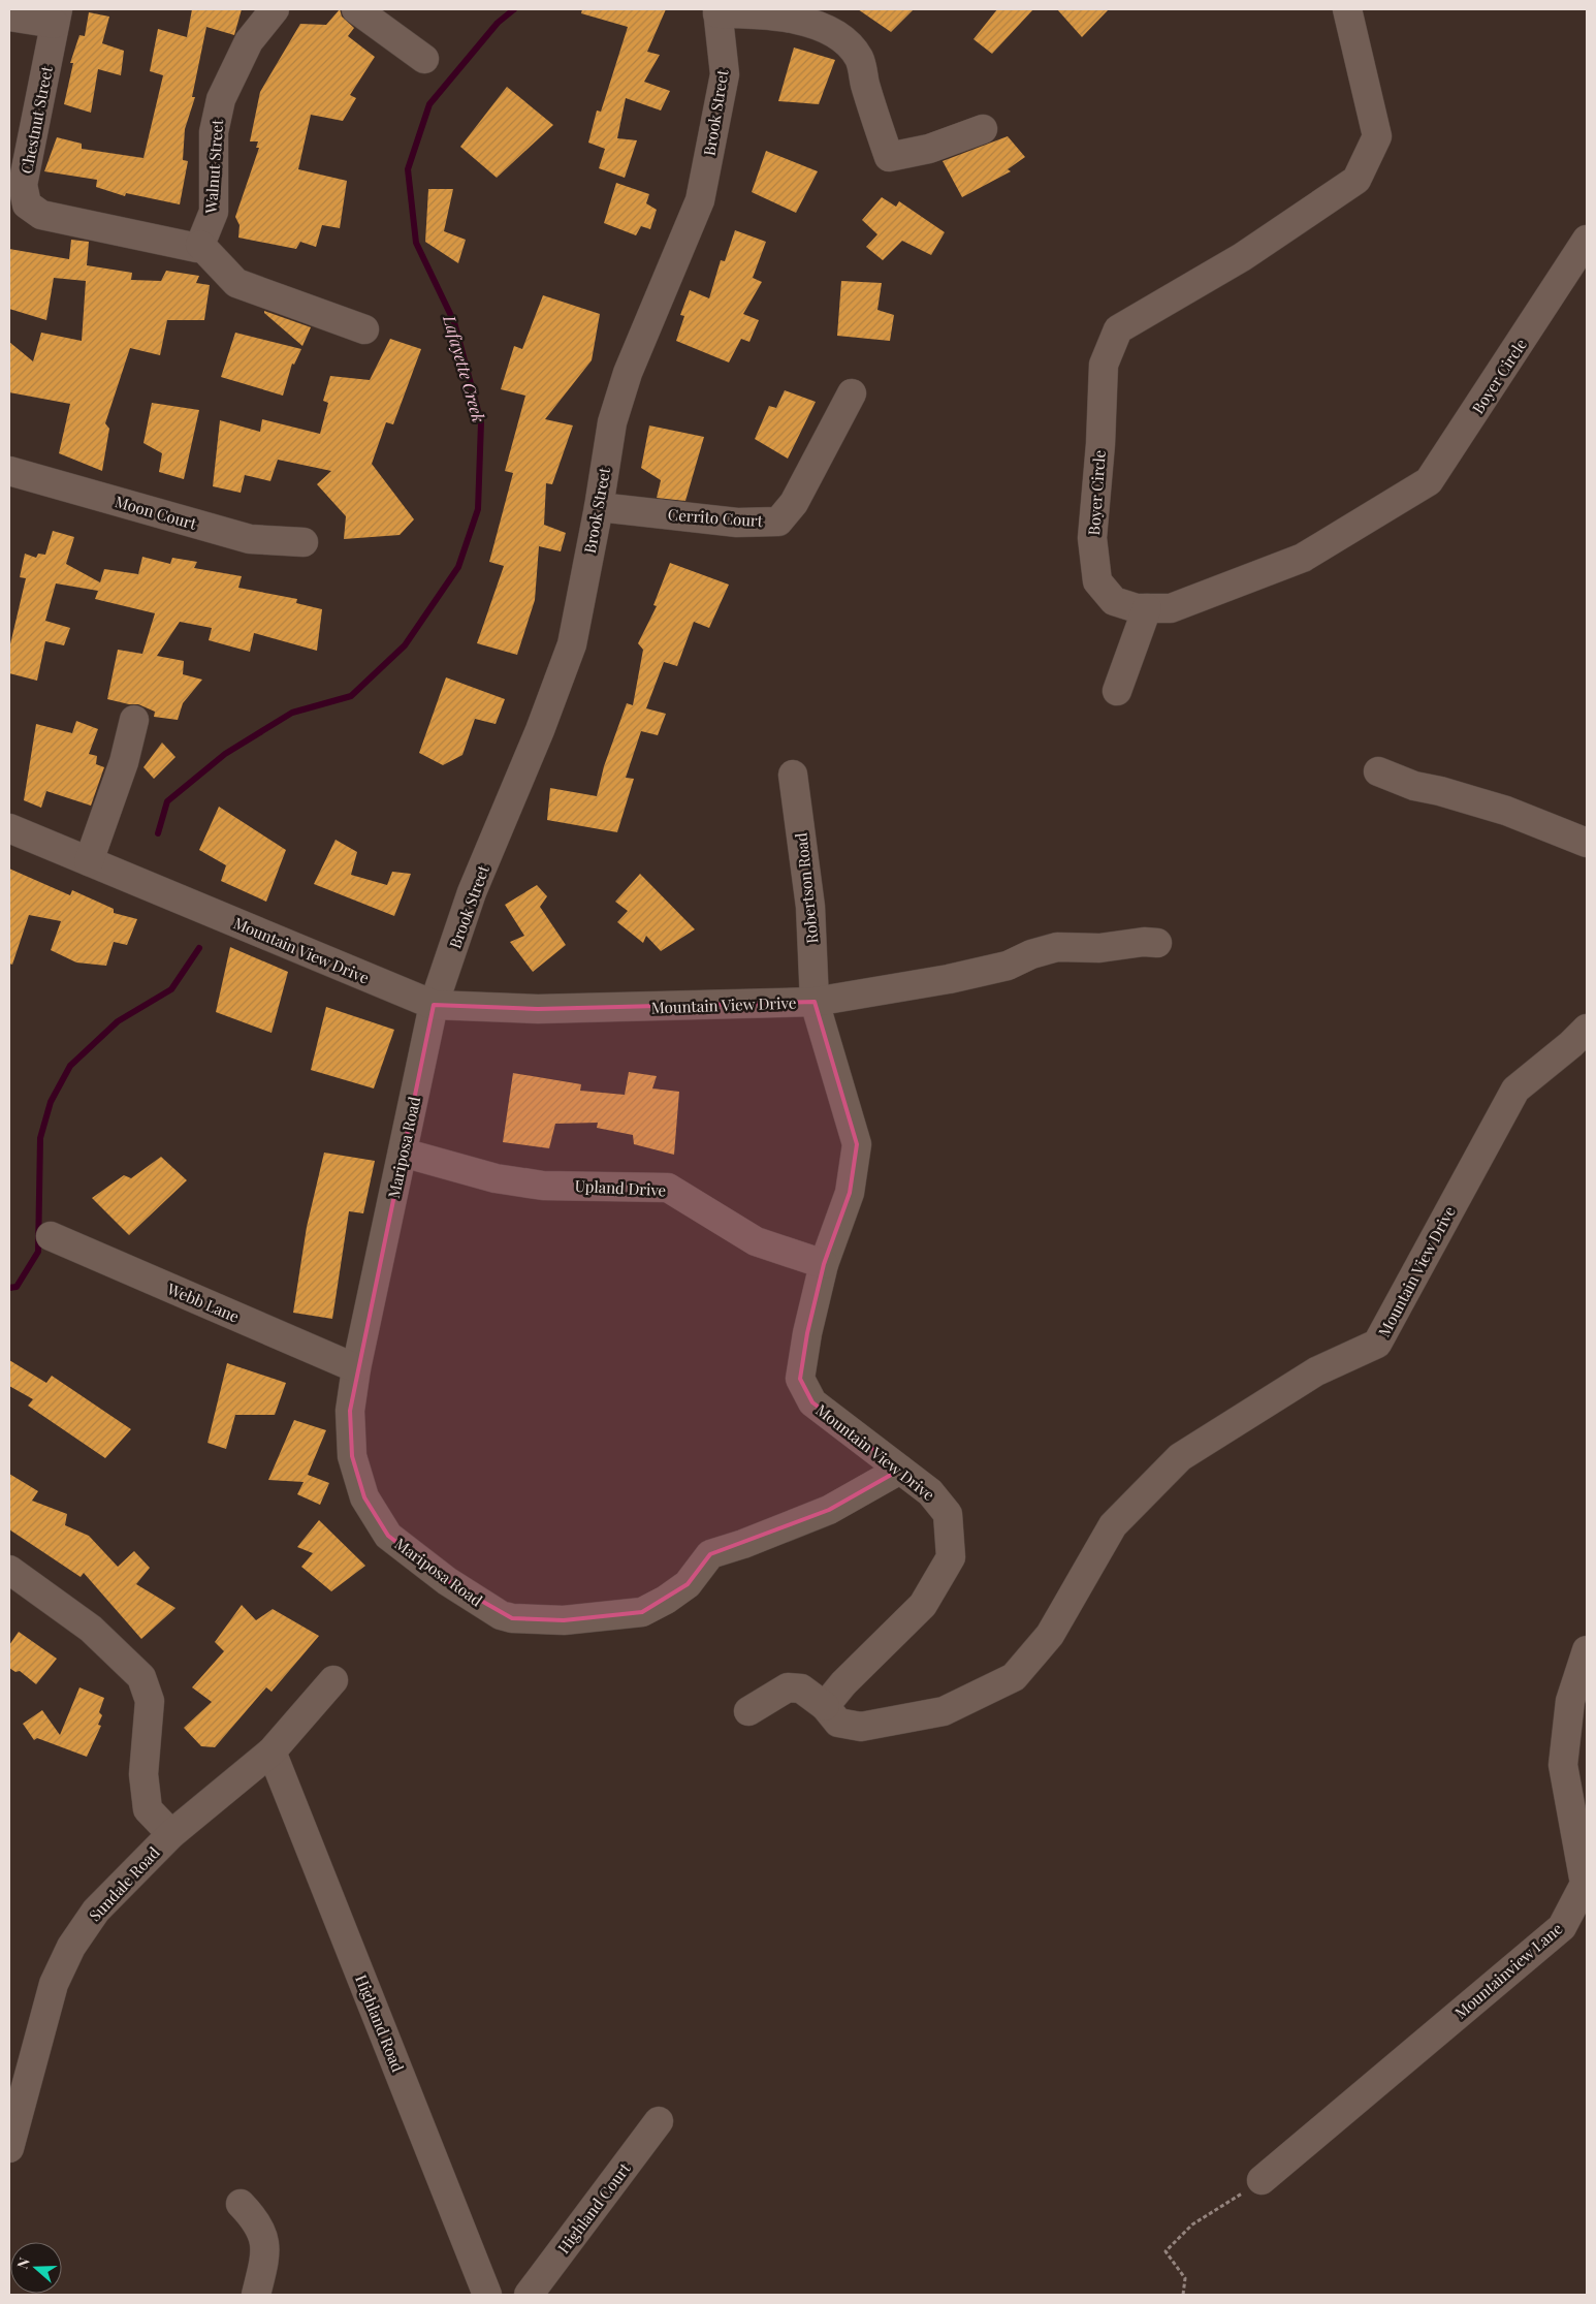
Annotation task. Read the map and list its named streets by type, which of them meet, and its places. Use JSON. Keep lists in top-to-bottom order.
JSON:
{
  "streets": {
    "street": [
      "Brook Street",
      "Chestnut Street",
      "Walnut Street",
      "Boyer Circle",
      "Moon Court",
      "Cerrito Court",
      "Robertson Road",
      "Mountain View Drive",
      "Mariposa Road",
      "Upland Drive",
      "Webb Lane",
      "Sundale Road",
      "Mountainview Lane",
      "Highland Road",
      "Highland Court"
    ]
  },
  "crossings": [
    ["Brook Street", "Cerrito Court"],
    ["Brook Street", "Mountain View Drive"],
    ["Brook Street", "Mariposa Road"],
    ["Chestnut Street", "Walnut Street"],
    ["Robertson Road", "Mountain View Drive"],
    ["Mountain View Drive", "Mariposa Road"],
    ["Mountain View Drive", "Upland Drive"],
    ["Mariposa Road", "Upland Drive"],
    ["Mariposa Road", "Webb Lane"],
    ["Sundale Road", "Highland Road"]
  ],
  "water": ["Lafayette Creek"],
  "north": "left"
}
